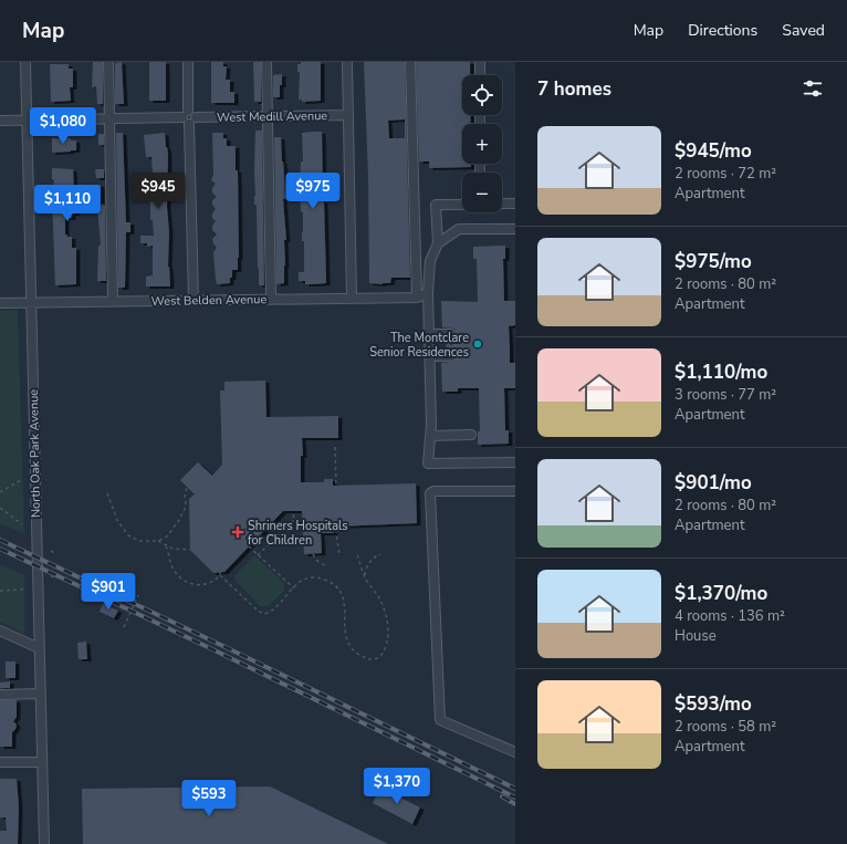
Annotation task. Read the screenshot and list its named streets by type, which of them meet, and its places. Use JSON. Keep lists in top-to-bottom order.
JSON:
{
  "streets": {
    "street": ["West Medill Avenue", "West Belden Avenue", "North Oak Park Avenue"]
  },
  "crossings": [
    ["West Medill Avenue", "North Oak Park Avenue"],
    ["West Belden Avenue", "North Oak Park Avenue"]
  ],
  "places": {
    "other": ["The Montclare Senior Residences"],
    "health": ["Shriners Hospitals for Children"]
  },
  "page": {
    "header": "Map",
    "nav": ["Map", "Directions", "Saved"],
    "heading": "7 homes",
    "map_buttons": ["+", "−"],
    "price": [
      "$1,080",
      "$945",
      "$975",
      "$1,110",
      "$901",
      "$1,370",
      "$593"
    ],
    "list": [
      {
        "name": "$945/mo",
        "note": "2 rooms · 72 m² · Apartment"
      },
      {
        "name": "$975/mo",
        "note": "2 rooms · 80 m² · Apartment"
      },
      {
        "name": "$1,110/mo",
        "note": "3 rooms · 77 m² · Apartment"
      },
      {
        "name": "$901/mo",
        "note": "2 rooms · 80 m² · Apartment"
      },
      {
        "name": "$1,370/mo",
        "note": "4 rooms · 136 m² · House"
      },
      {
        "name": "$593/mo",
        "note": "2 rooms · 58 m² · Apartment"
      }
    ]
  }
}
